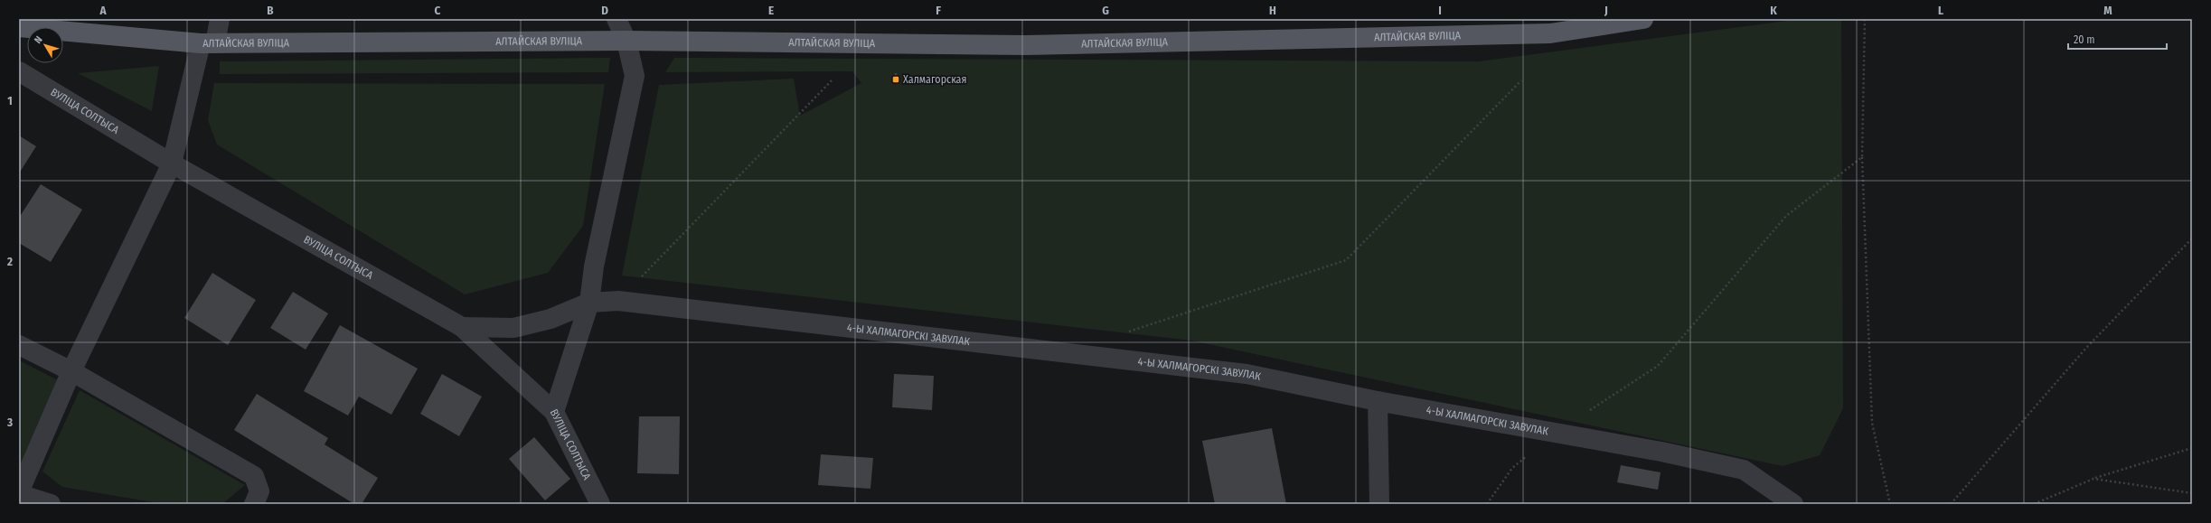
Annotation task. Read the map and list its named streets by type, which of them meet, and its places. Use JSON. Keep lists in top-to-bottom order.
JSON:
{
  "streets": {
    "main road": ["АЛТАЙСКАЯ ВУЛІЦА"],
    "street": ["ВУЛІЦА СОЛТЫСА", "4-Ы ХАЛМАГОРСКІ ЗАВУЛАК"]
  },
  "crossings": [
    ["ВУЛІЦА СОЛТЫСА", "4-Ы ХАЛМАГОРСКІ ЗАВУЛАК"]
  ],
  "places": {
    "transit": ["Халмагорская"]
  },
  "scale_bar": "20 m",
  "north": "top left",
  "grid": {
    "columns": [
      "A",
      "B",
      "C",
      "D",
      "E",
      "F",
      "G",
      "H",
      "I",
      "J",
      "K",
      "L",
      "M"
    ],
    "rows": ["1", "2", "3"]
  }
}
